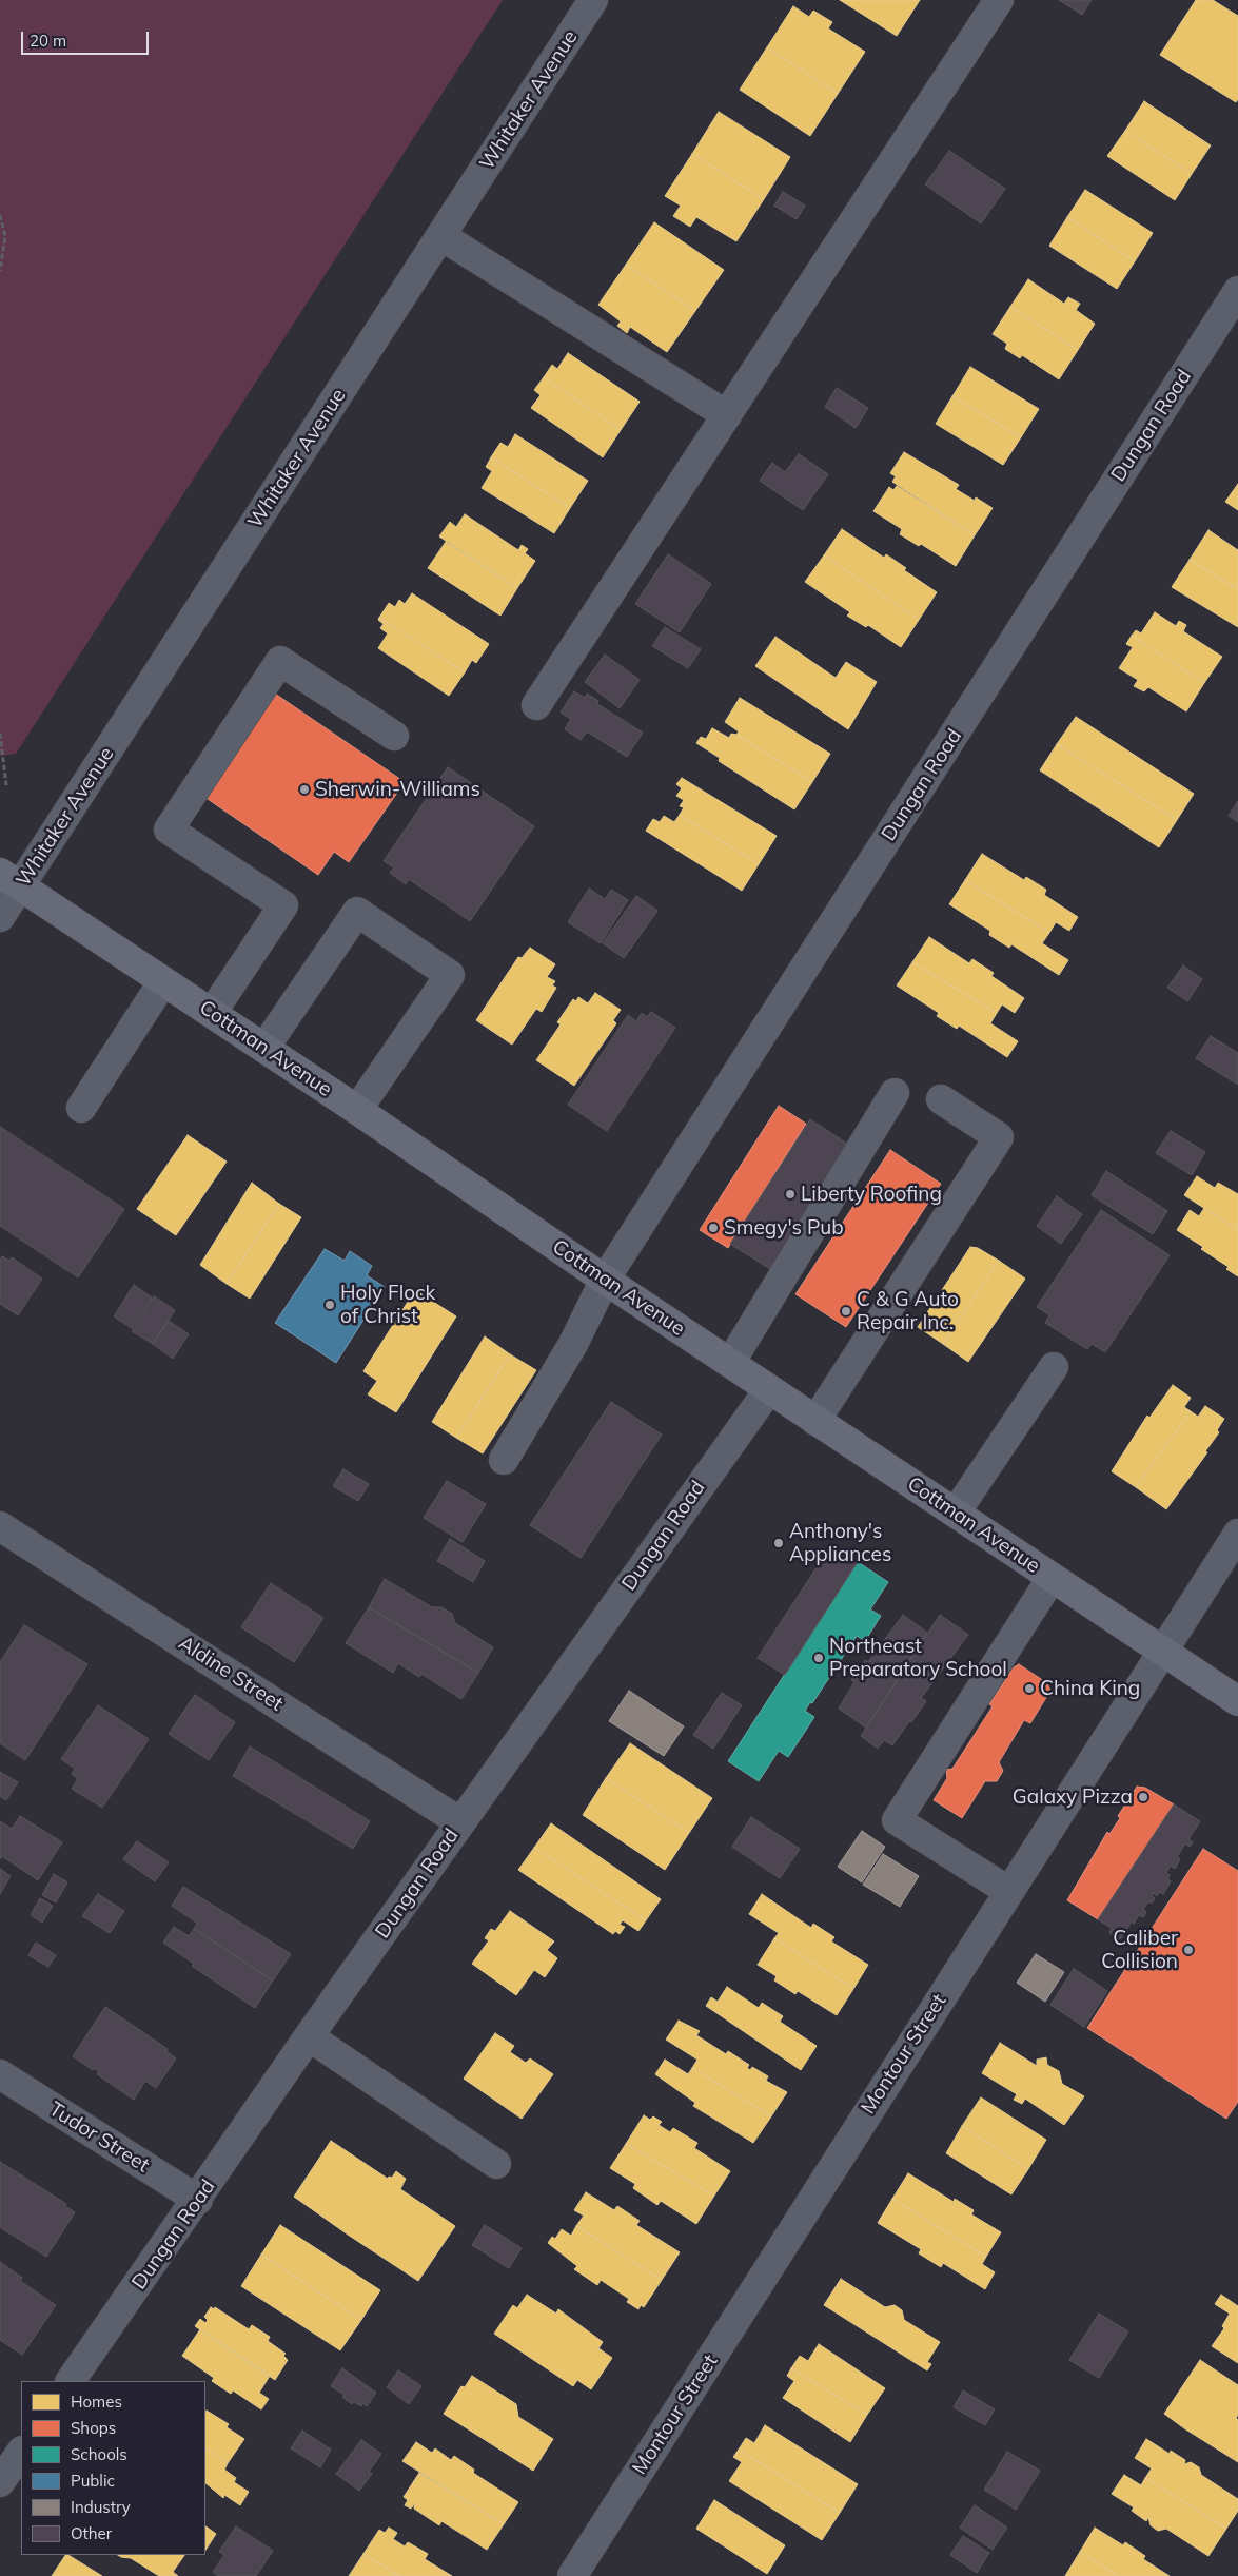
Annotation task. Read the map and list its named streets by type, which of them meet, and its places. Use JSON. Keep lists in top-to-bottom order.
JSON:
{
  "streets": {
    "main road": ["Cottman Avenue"],
    "street": [
      "Whitaker Avenue",
      "Dungan Road",
      "Aldine Street",
      "Montour Street",
      "Tudor Street"
    ]
  },
  "crossings": [
    ["Whitaker Avenue", "Cottman Avenue"],
    ["Dungan Road", "Cottman Avenue"],
    ["Dungan Road", "Aldine Street"],
    ["Dungan Road", "Tudor Street"],
    ["Cottman Avenue", "Montour Street"]
  ],
  "places": [
    "Sherwin-Williams",
    "Liberty Roofing",
    "Smegy's Pub",
    "Holy Flock of Christ",
    "C & G Auto Repair Inc.",
    "Anthony's Appliances",
    "Northeast Preparatory School",
    "China King",
    "Galaxy Pizza",
    "Caliber Collision"
  ],
  "legend": [
    "Homes",
    "Shops",
    "Schools",
    "Public",
    "Industry",
    "Other"
  ],
  "scale_bar": "20 m"
}
